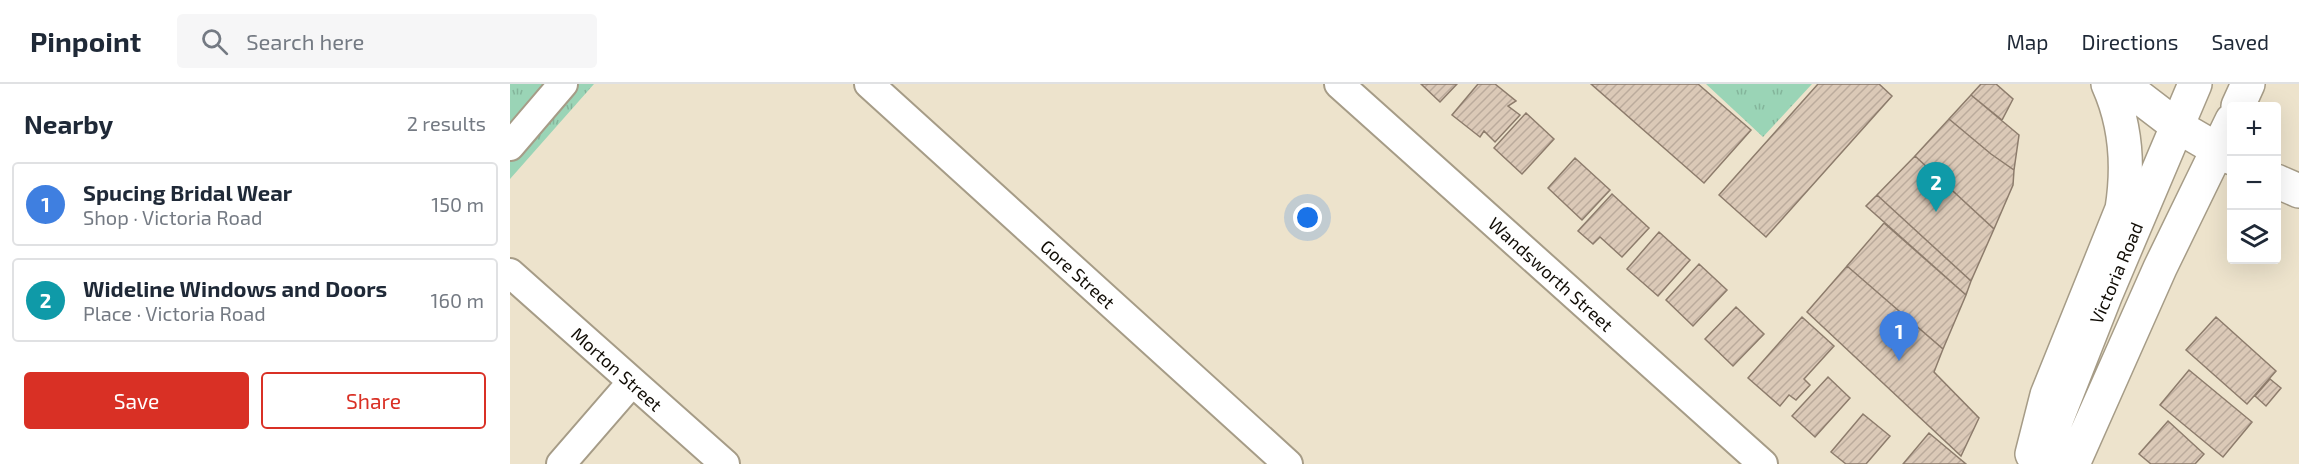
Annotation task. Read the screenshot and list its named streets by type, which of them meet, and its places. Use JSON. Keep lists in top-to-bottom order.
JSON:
{
  "streets": {
    "main road": ["Victoria Road"],
    "street": ["Gore Street", "Wandsworth Street", "Morton Street"]
  },
  "page": {
    "header": "Pinpoint",
    "search": "Search here",
    "nav": ["Map", "Directions", "Saved"],
    "heading": ["Nearby", "2 results"],
    "map_buttons": ["+", "−"],
    "list": [
      {
        "mark": "1",
        "name": "Spucing Bridal Wear",
        "note": "Shop · Victoria Road",
        "value": "150 m"
      },
      {
        "mark": "2",
        "name": "Wideline Windows and Doors",
        "note": "Place · Victoria Road",
        "value": "160 m"
      }
    ],
    "pins": ["2", "1"],
    "buttons": ["Save", "Share"]
  }
}
